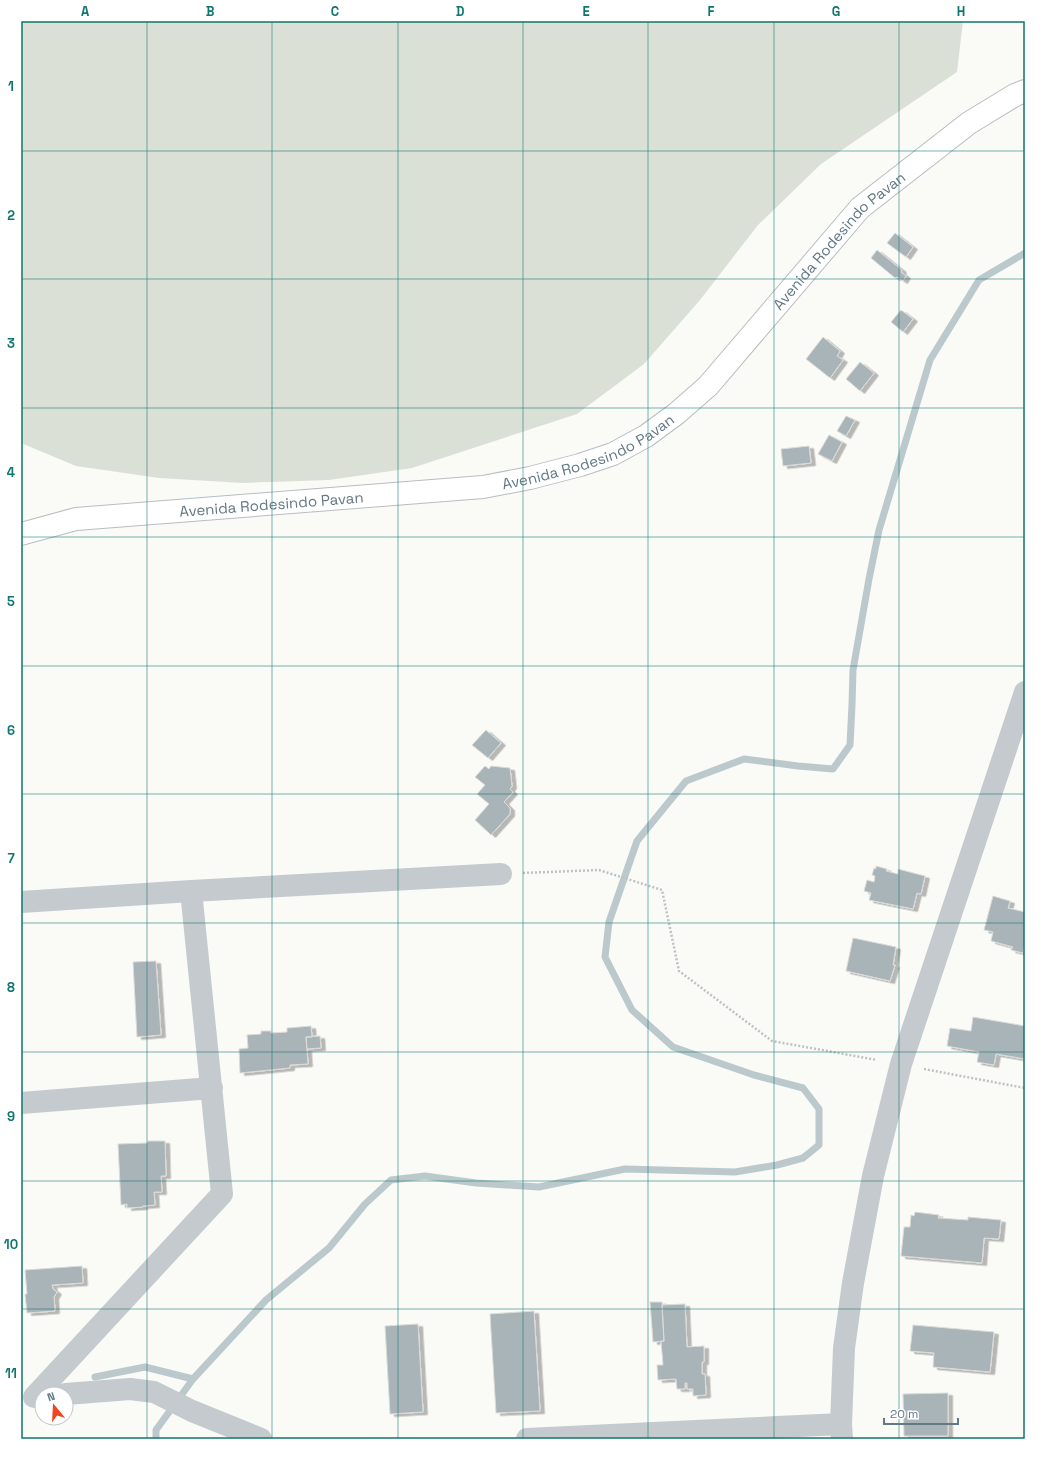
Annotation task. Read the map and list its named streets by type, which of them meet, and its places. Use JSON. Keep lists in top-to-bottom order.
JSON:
{
  "streets": {
    "main road": ["Avenida Rodesindo Pavan"]
  },
  "scale_bar": "20 m",
  "north": "top",
  "grid": {
    "columns": [
      "A",
      "B",
      "C",
      "D",
      "E",
      "F",
      "G",
      "H"
    ],
    "rows": [
      "1",
      "2",
      "3",
      "4",
      "5",
      "6",
      "7",
      "8",
      "9",
      "10",
      "11"
    ]
  }
}
